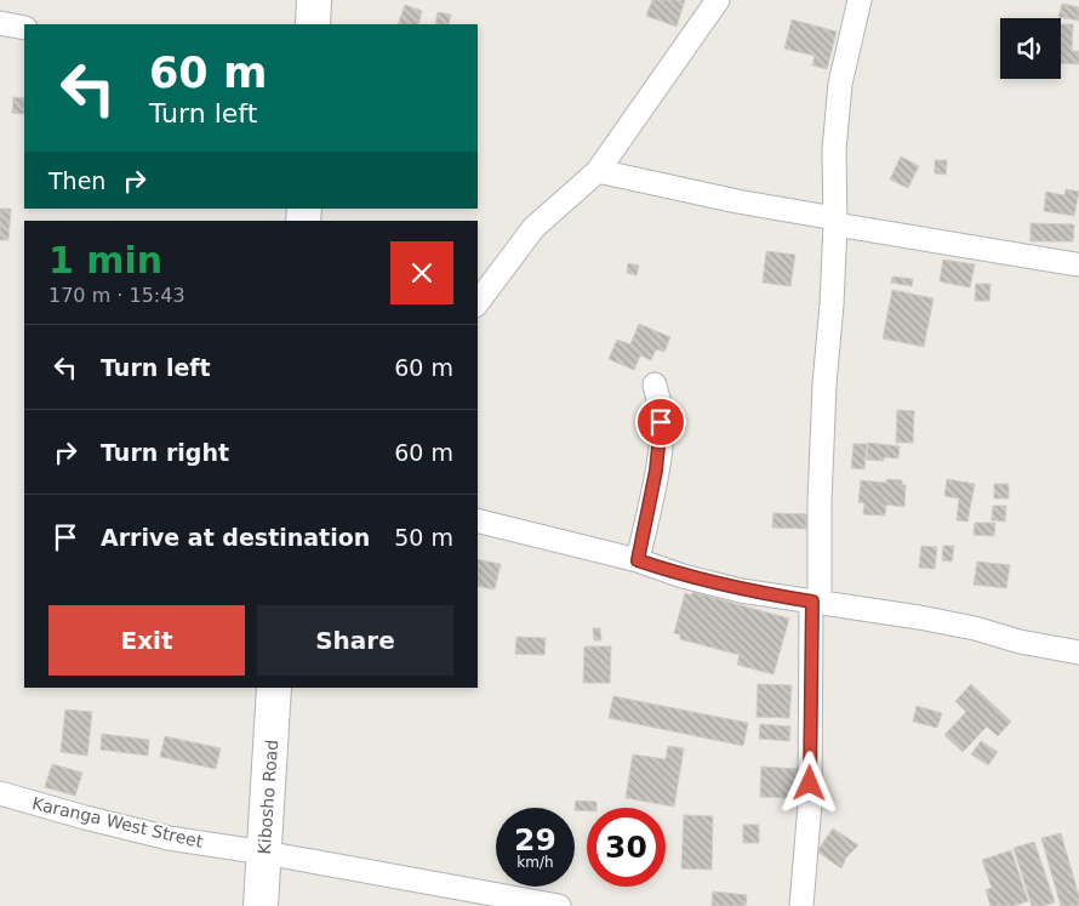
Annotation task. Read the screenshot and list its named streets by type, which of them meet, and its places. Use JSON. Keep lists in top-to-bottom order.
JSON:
{
  "streets": {
    "street": ["Kibosho Road", "Karanga West Street"]
  },
  "crossings": [
    ["Kibosho Road", "Karanga West Street"]
  ],
  "page": {
    "turn": ["60 m", "Turn left"],
    "then": "Then",
    "heading": ["1 min", "170 m · 15:43"],
    "list": [
      {
        "name": "Turn left",
        "value": "60 m"
      },
      {
        "name": "Turn right",
        "value": "60 m"
      },
      {
        "name": "Arrive at destination",
        "value": "50 m"
      }
    ],
    "buttons": ["Exit", "Share"],
    "speed": "29 km/h",
    "limit": "30"
  }
}
